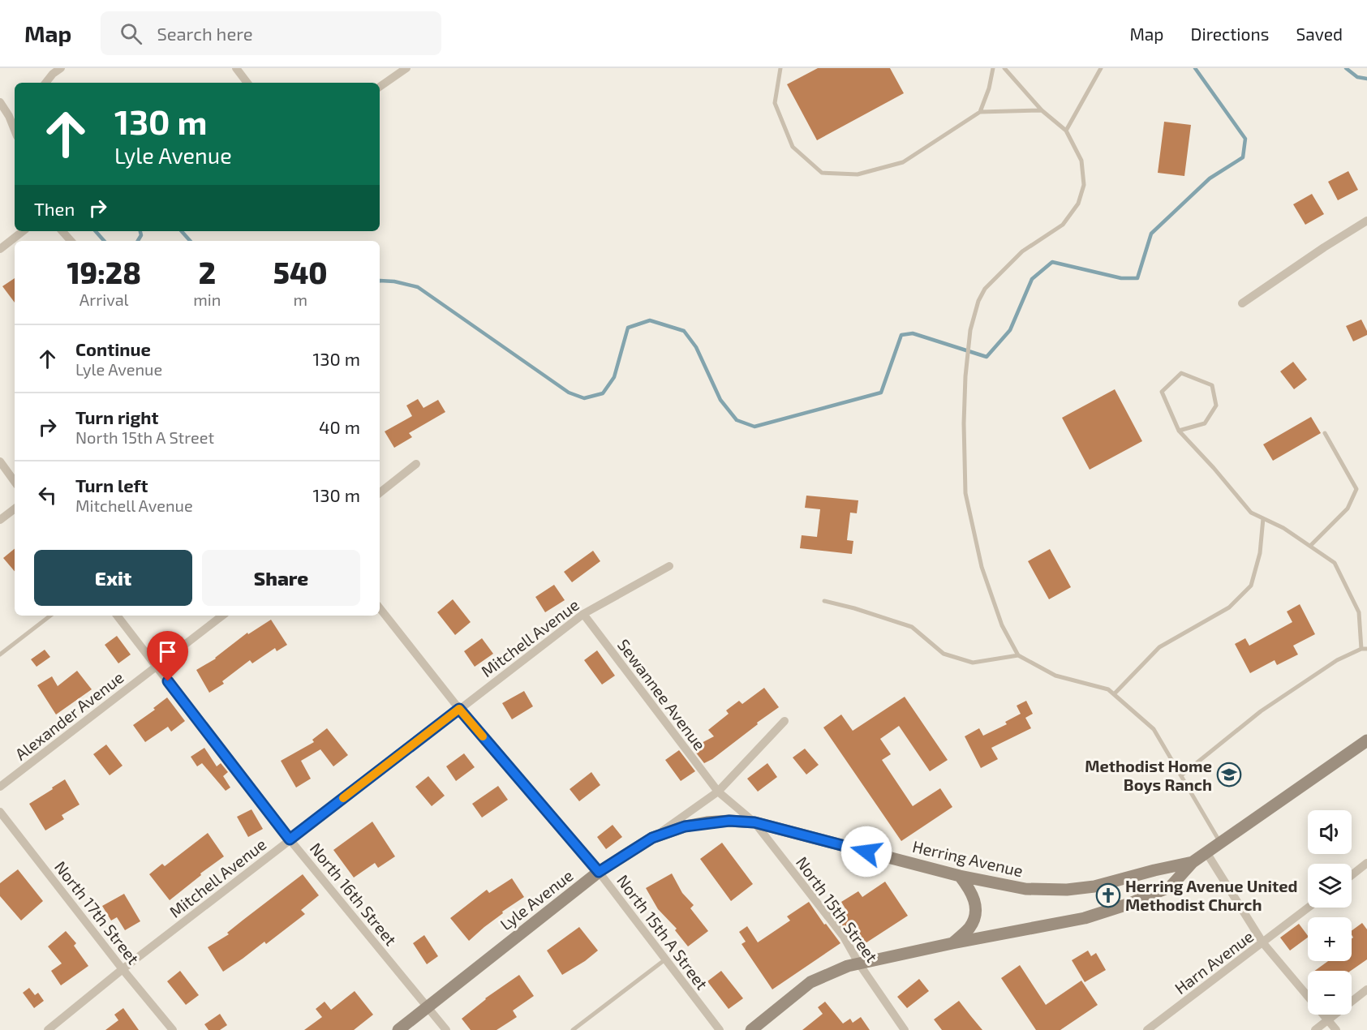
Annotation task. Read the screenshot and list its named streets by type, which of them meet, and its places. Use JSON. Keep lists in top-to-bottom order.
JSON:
{
  "streets": {
    "main road": ["Herring Avenue", "Lyle Avenue"],
    "street": [
      "Mitchell Avenue",
      "Sewannee Avenue",
      "Alexander Avenue",
      "North 16th Street",
      "North 15th Street",
      "North 17th Street",
      "North 15th A Street",
      "Harn Avenue"
    ]
  },
  "crossings": [
    ["Mitchell Avenue", "Sewannee Avenue"],
    ["Mitchell Avenue", "North 16th Street"],
    ["Mitchell Avenue", "North 17th Street"],
    ["Mitchell Avenue", "North 15th A Street"],
    ["Sewannee Avenue", "Lyle Avenue"],
    ["Sewannee Avenue", "North 15th Street"],
    ["Alexander Avenue", "North 16th Street"],
    ["Herring Avenue", "Lyle Avenue"],
    ["Herring Avenue", "North 15th Street"],
    ["North 16th Street", "Lyle Avenue"],
    ["Lyle Avenue", "North 15th Street"],
    ["Lyle Avenue", "North 15th A Street"]
  ],
  "places": {
    "school or university": ["Methodist Home Boys Ranch"],
    "church": ["Herring Avenue United Methodist Church"]
  },
  "page": {
    "header": "Map",
    "search": "Search here",
    "nav": ["Map", "Directions", "Saved"],
    "turn": ["130 m", "Lyle Avenue"],
    "then": "Then",
    "eta": [
      "19:28",
      "Arrival",
      "2",
      "min",
      "540",
      "m"
    ],
    "list": [
      {
        "name": "Continue",
        "note": "Lyle Avenue",
        "value": "130 m"
      },
      {
        "name": "Turn right",
        "note": "North 15th A Street",
        "value": "40 m"
      },
      {
        "name": "Turn left",
        "note": "Mitchell Avenue",
        "value": "130 m"
      }
    ],
    "buttons": ["Exit", "Share"],
    "map_buttons": ["+", "−"]
  }
}
